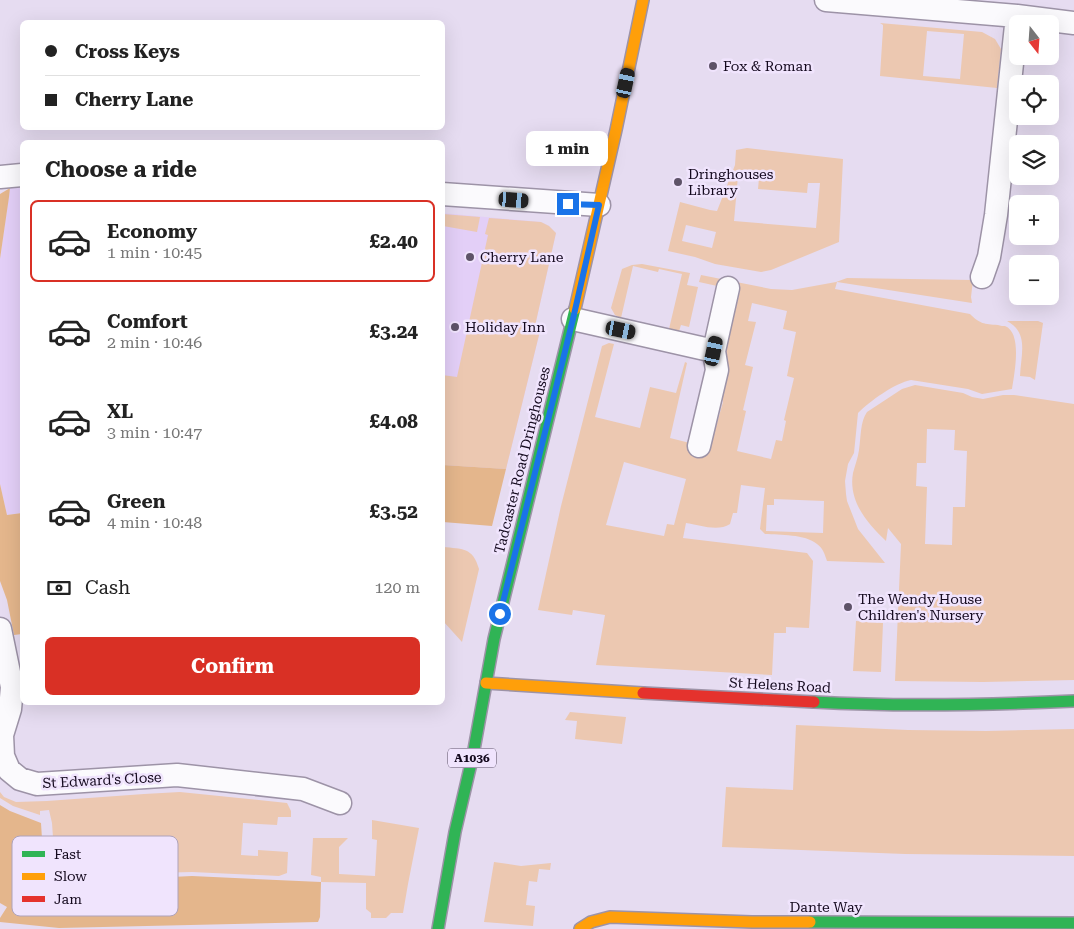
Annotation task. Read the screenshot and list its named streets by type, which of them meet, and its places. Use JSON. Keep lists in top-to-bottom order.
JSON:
{
  "streets": {
    "street": [
      "Tadcaster Road Dringhouses",
      "St Helens Road",
      "A1036",
      "St Edward's Close",
      "Dante Way"
    ]
  },
  "crossings": [
    ["Tadcaster Road Dringhouses", "St Helens Road"]
  ],
  "places": [
    "Fox & Roman",
    "Dringhouses Library",
    "Cherry Lane",
    "Holiday Inn",
    "The Wendy House Children's Nursery"
  ],
  "legend": ["Fast", "Slow", "Jam"],
  "north": "bottom",
  "page": {
    "map_buttons": ["+", "−"],
    "banner": ["Cross Keys", "Cherry Lane"],
    "bubble": "1 min",
    "heading": "Choose a ride",
    "list": [
      {
        "name": "Economy",
        "note": "1 min · 10:45",
        "value": "£2.40"
      },
      {
        "name": "Comfort",
        "note": "2 min · 10:46",
        "value": "£3.24"
      },
      {
        "name": "XL",
        "note": "3 min · 10:47",
        "value": "£4.08"
      },
      {
        "name": "Green",
        "note": "4 min · 10:48",
        "value": "£3.52"
      }
    ],
    "pay": ["Cash", "120 m"],
    "buttons": "Confirm"
  }
}
